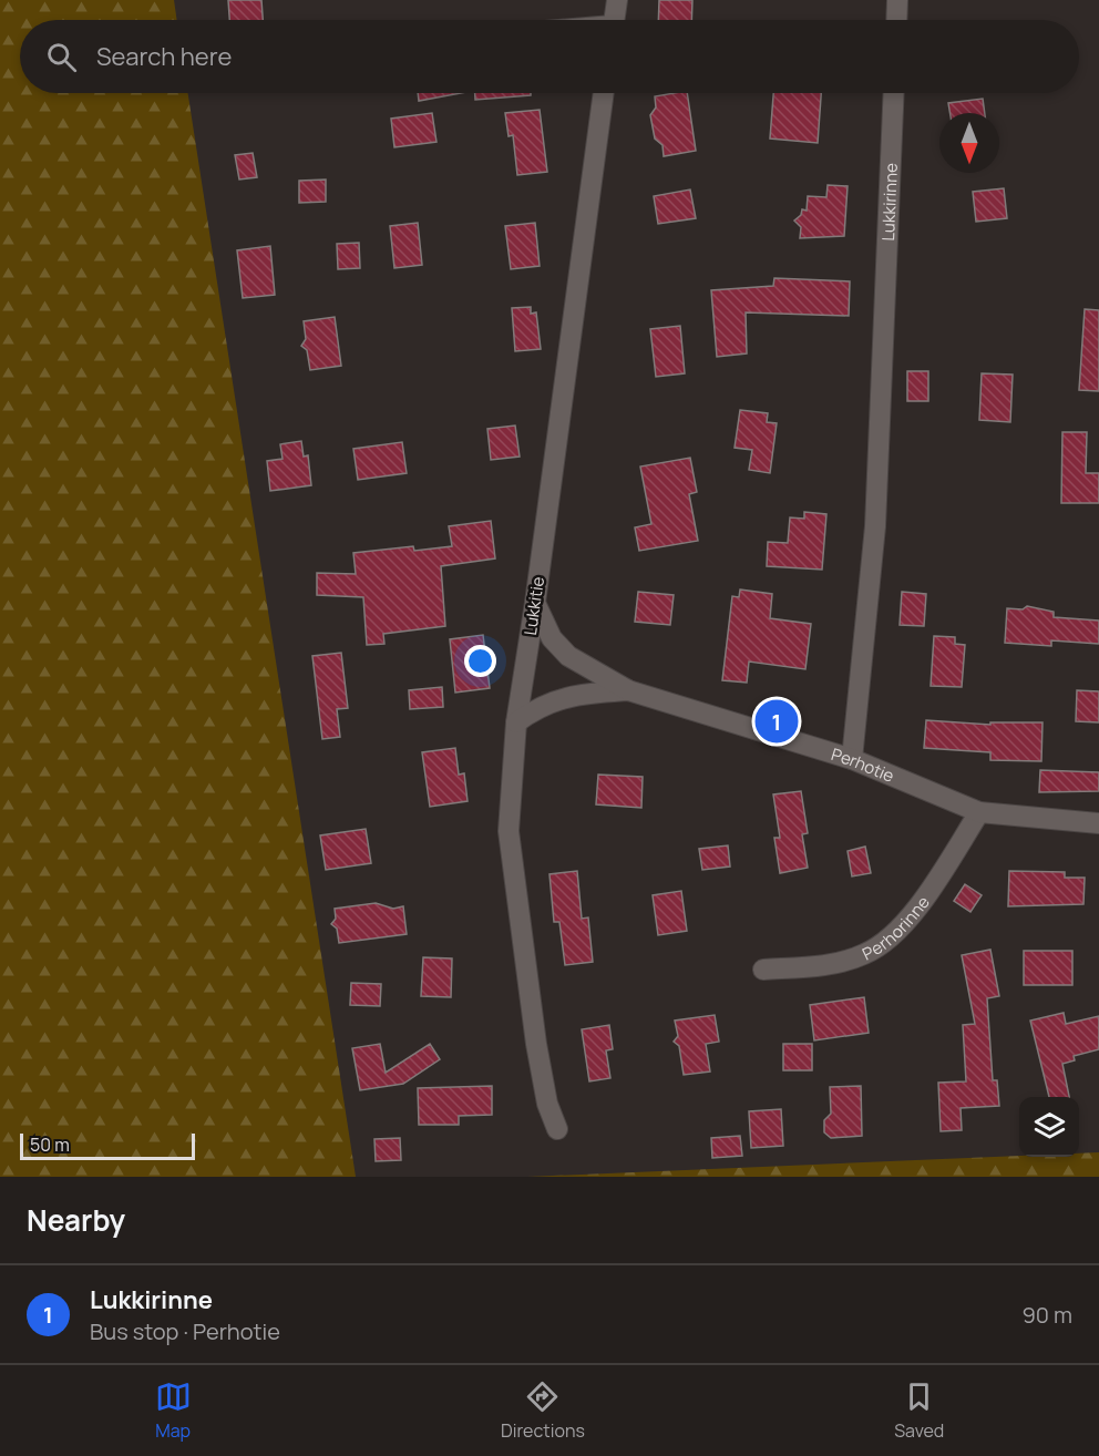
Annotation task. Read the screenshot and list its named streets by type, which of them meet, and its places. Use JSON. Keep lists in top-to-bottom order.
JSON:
{
  "streets": {
    "street": [
      "Lukkirinne",
      "Lukkitie",
      "Perhotie",
      "Perhorinne"
    ]
  },
  "crossings": [
    ["Lukkirinne", "Perhotie"],
    ["Lukkitie", "Perhotie"],
    ["Perhotie", "Perhorinne"]
  ],
  "scale_bar": "50 m",
  "north": "bottom",
  "page": {
    "search": "Search here",
    "pins": "1",
    "scale": "50 m",
    "heading": "Nearby",
    "list": [
      {
        "mark": "1",
        "name": "Lukkirinne",
        "note": "Bus stop · Perhotie",
        "value": "90 m"
      }
    ],
    "nav": ["Map", "Directions", "Saved"]
  }
}
